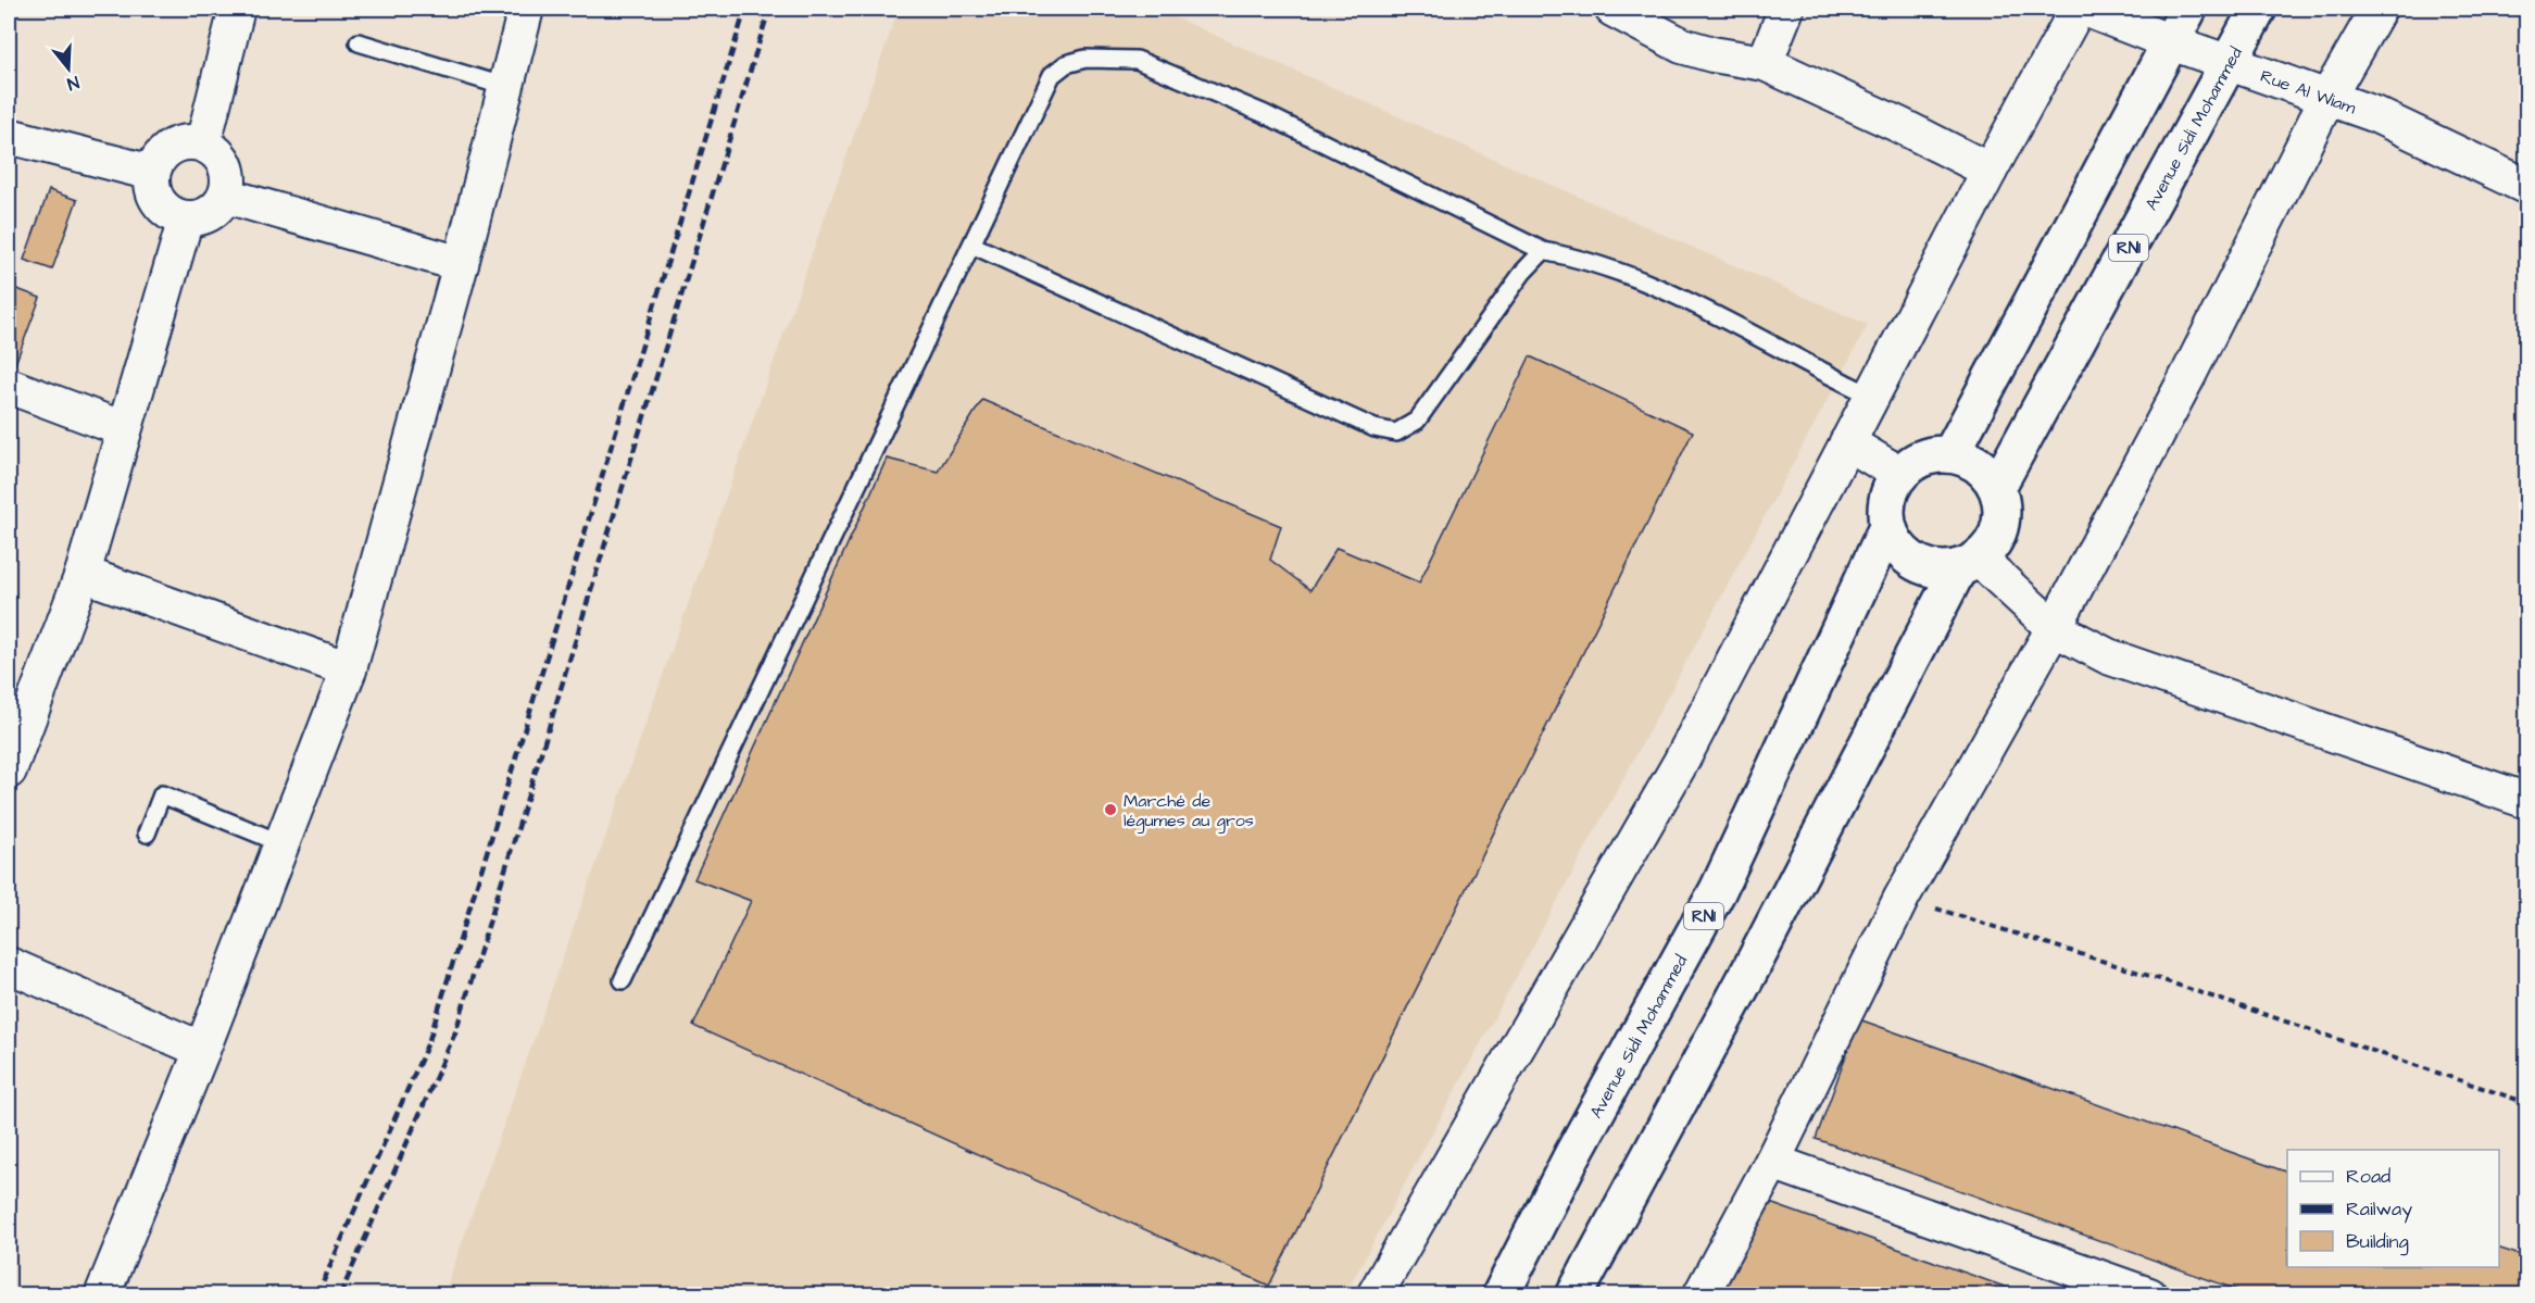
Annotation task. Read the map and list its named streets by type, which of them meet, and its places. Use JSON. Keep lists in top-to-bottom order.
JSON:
{
  "streets": {
    "main road": ["Avenue Sidi Mohammed", "RN1"],
    "street": ["Rue Al Wiam"]
  },
  "crossings": [
    ["Rue Al Wiam", "Avenue Sidi Mohammed"],
    ["Avenue Sidi Mohammed", "RN1"]
  ],
  "places": ["Marché de légumes au gros"],
  "legend": ["Road", "Railway", "Building"],
  "north": "bottom"
}
